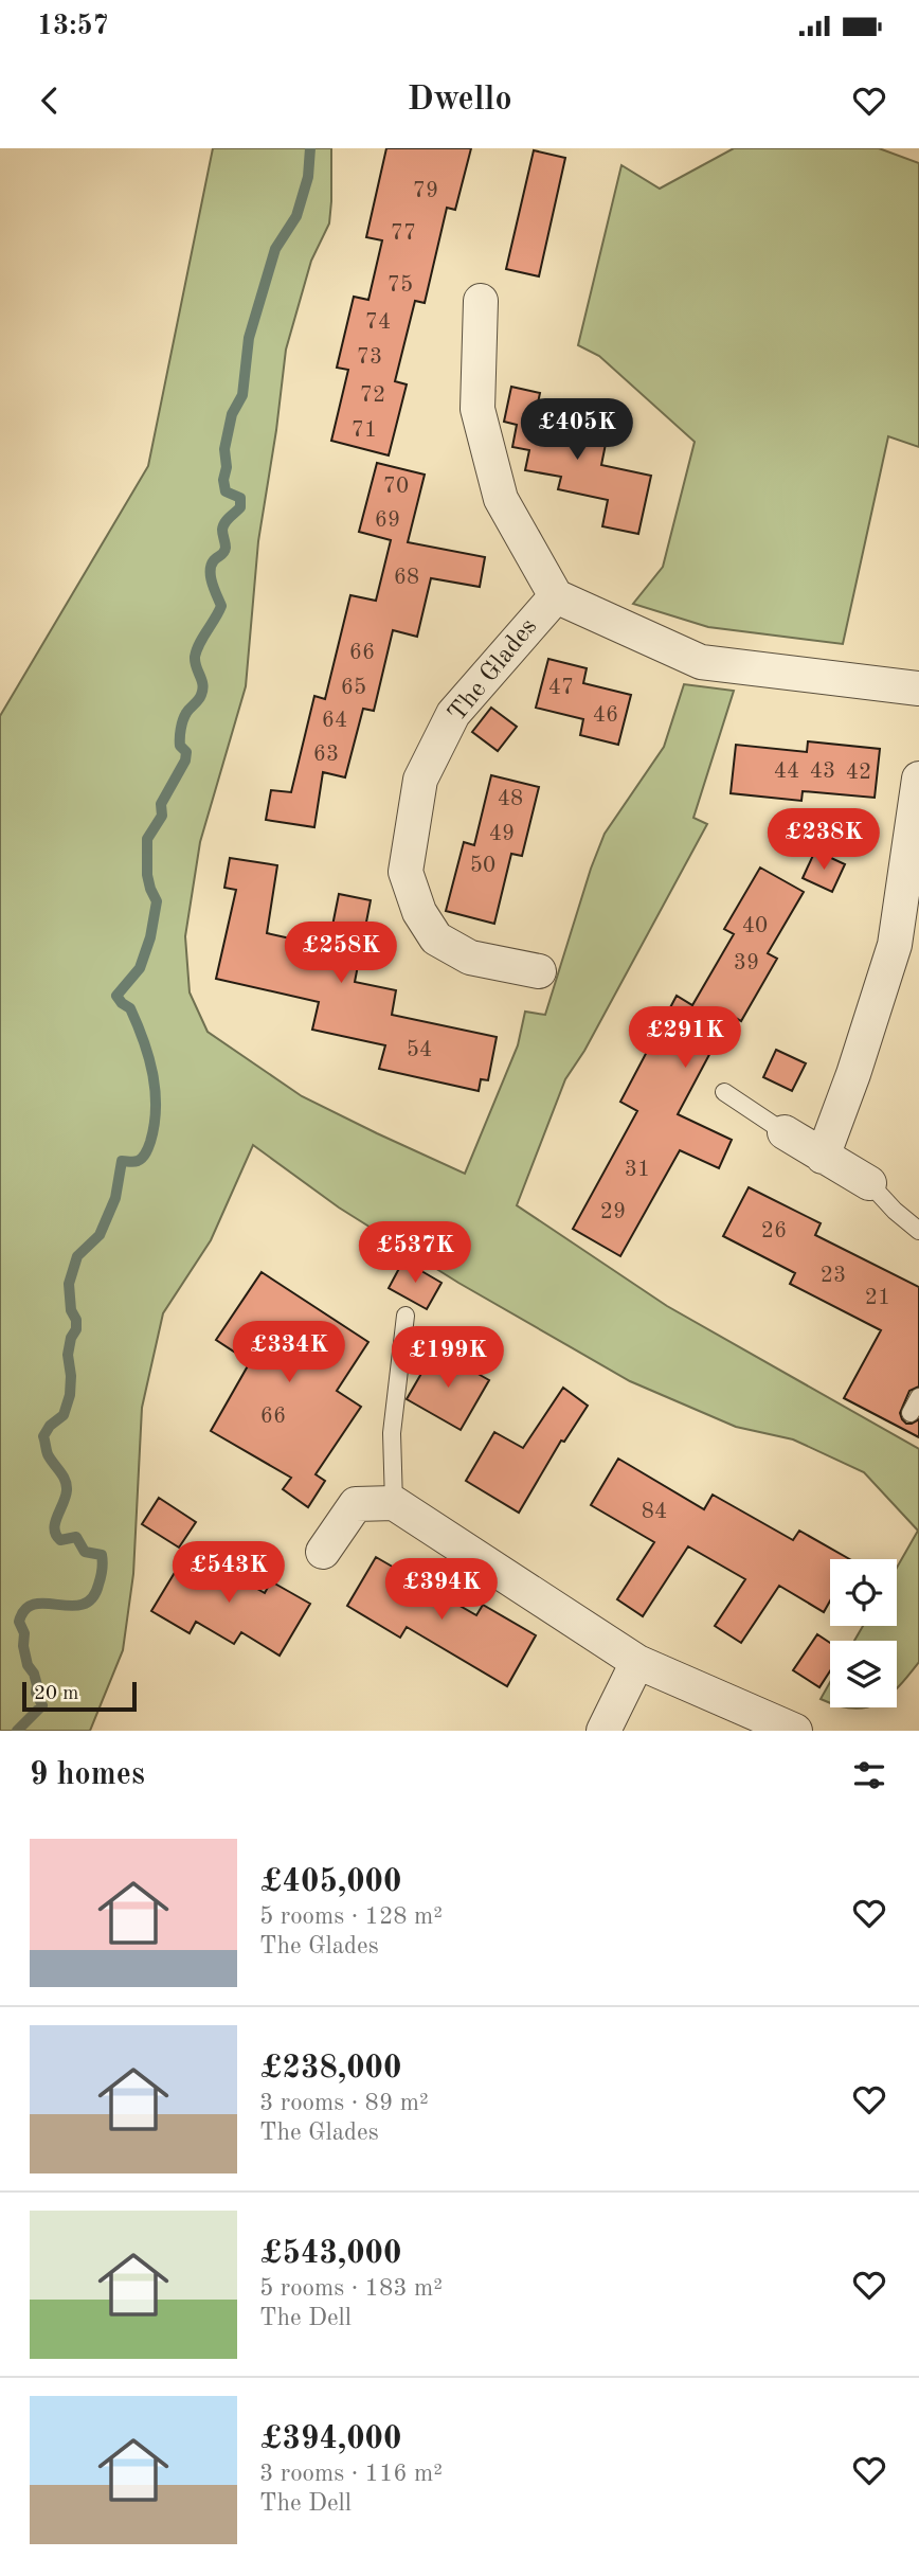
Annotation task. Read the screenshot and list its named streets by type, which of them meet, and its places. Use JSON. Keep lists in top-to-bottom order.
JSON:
{
  "streets": {
    "street": ["The Glades"]
  },
  "house_numbers": [
    "79",
    "77",
    "75",
    "74",
    "73",
    "72",
    "71",
    "70",
    "69",
    "68",
    "66",
    "65",
    "47",
    "46",
    "64",
    "63",
    "44",
    "43",
    "42",
    "48",
    "49",
    "50",
    "40",
    "39",
    "54",
    "31",
    "29",
    "26",
    "23",
    "21",
    "66",
    "84"
  ],
  "scale_bar": "20 m",
  "page": {
    "status": "13:57",
    "header": "Dwello",
    "price": [
      "£405K",
      "£238K",
      "£258K",
      "£291K",
      "£537K",
      "£334K",
      "£199K",
      "£543K",
      "£394K"
    ],
    "scale": "20 m",
    "heading": "9 homes",
    "list": [
      {
        "name": "£405,000",
        "note": "5 rooms · 128 m² · The Glades"
      },
      {
        "name": "£238,000",
        "note": "3 rooms · 89 m² · The Glades"
      },
      {
        "name": "£543,000",
        "note": "5 rooms · 183 m² · The Dell"
      },
      {
        "name": "£394,000",
        "note": "3 rooms · 116 m² · The Dell"
      }
    ]
  }
}
